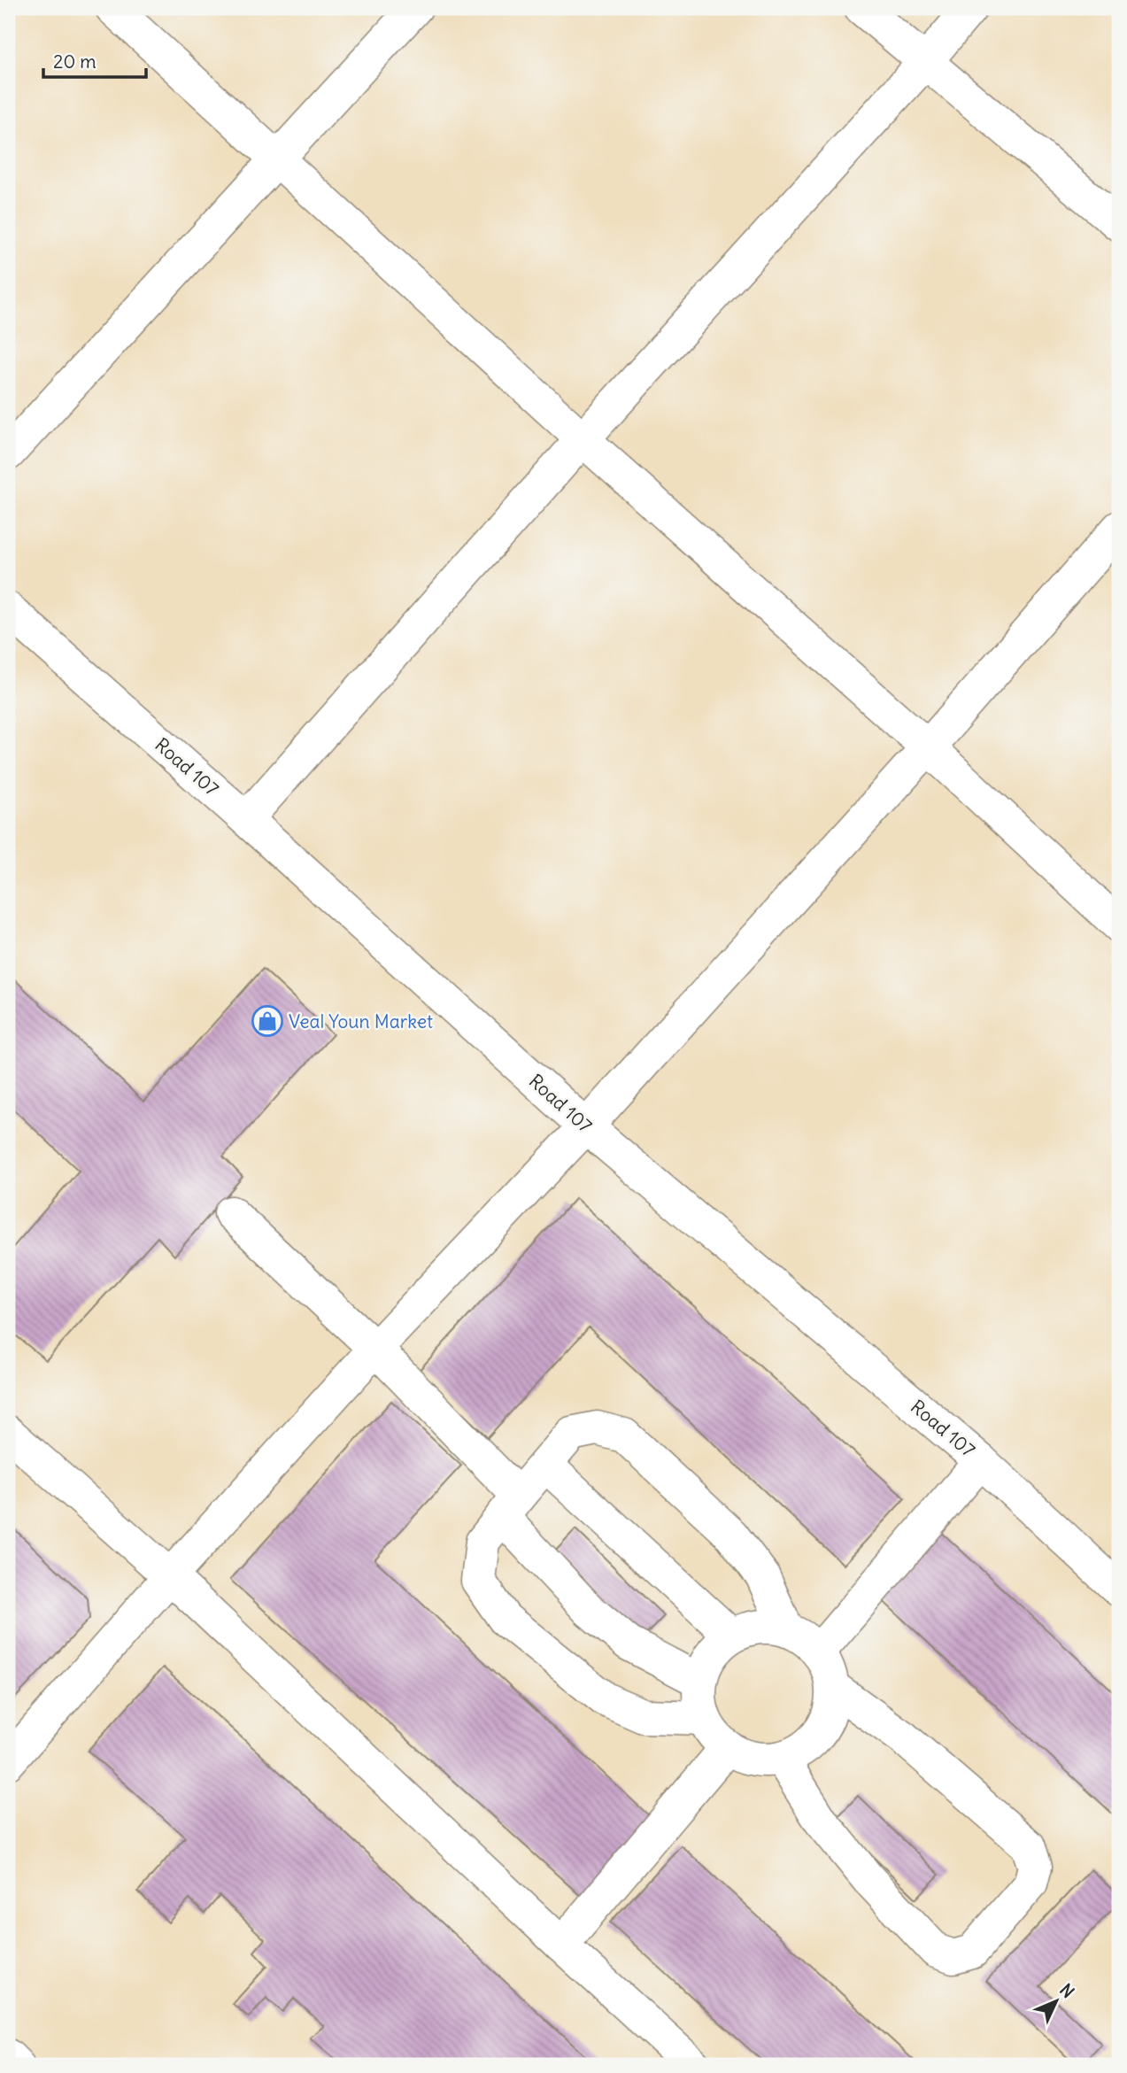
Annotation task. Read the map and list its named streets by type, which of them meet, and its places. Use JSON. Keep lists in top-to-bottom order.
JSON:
{
  "streets": {
    "street": ["Road 107"]
  },
  "places": {
    "shop": ["Veal Youn Market"]
  },
  "scale_bar": "20 m",
  "north": "top right"
}
